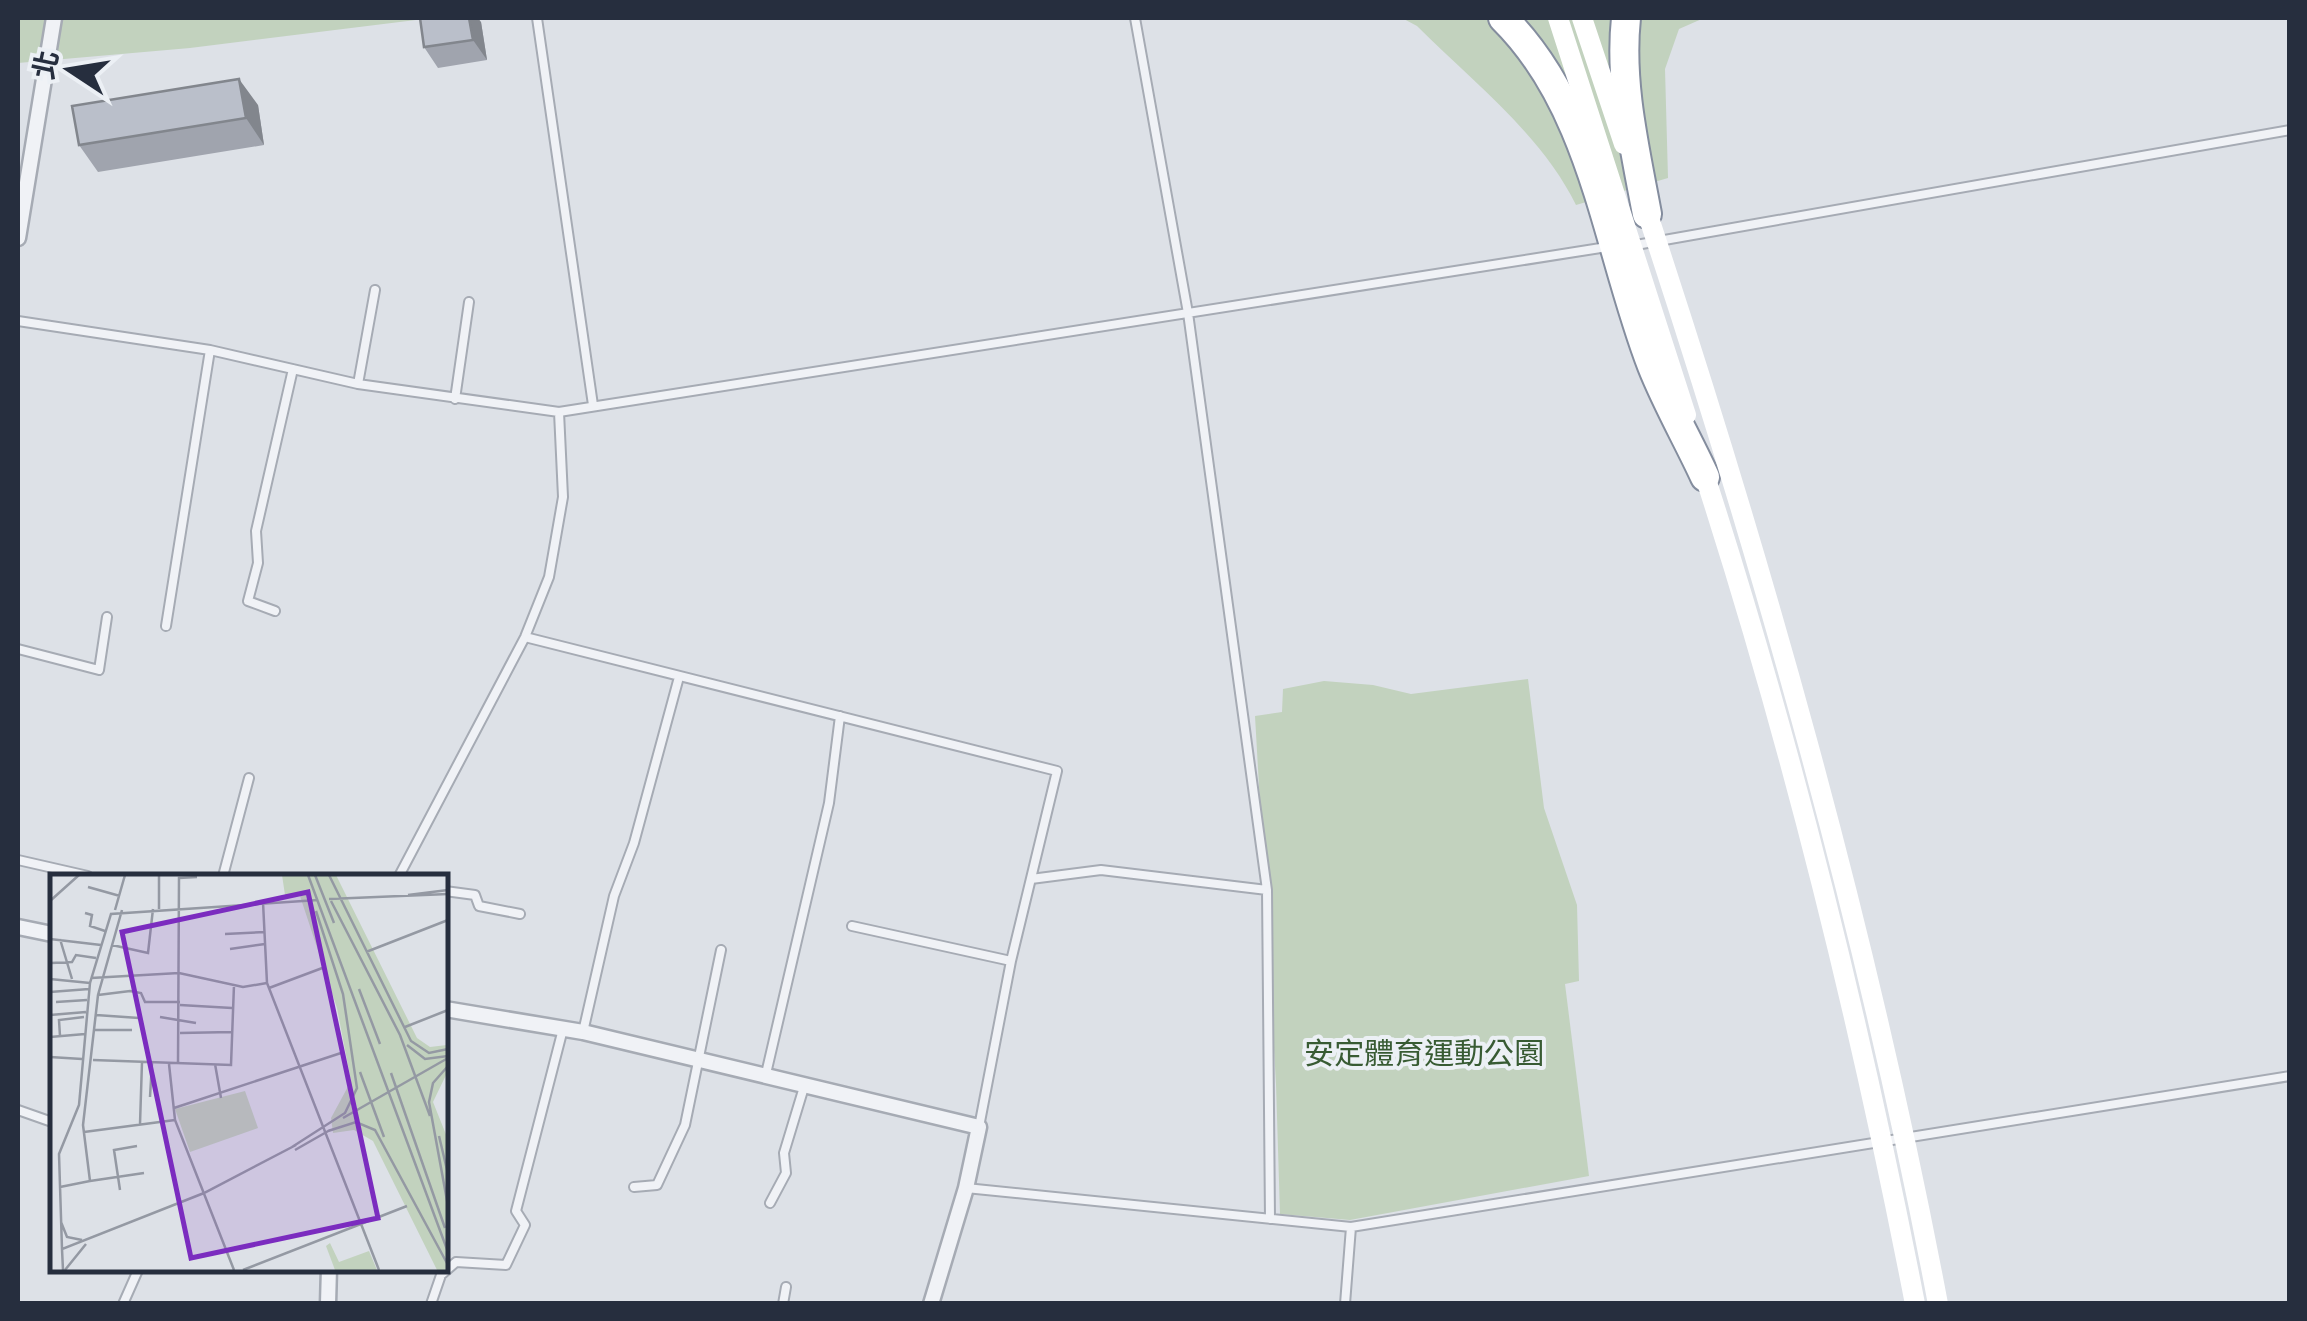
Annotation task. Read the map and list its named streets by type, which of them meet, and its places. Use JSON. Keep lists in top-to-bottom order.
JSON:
{
  "parks": ["安定體育運動公園"],
  "north": "left"
}
